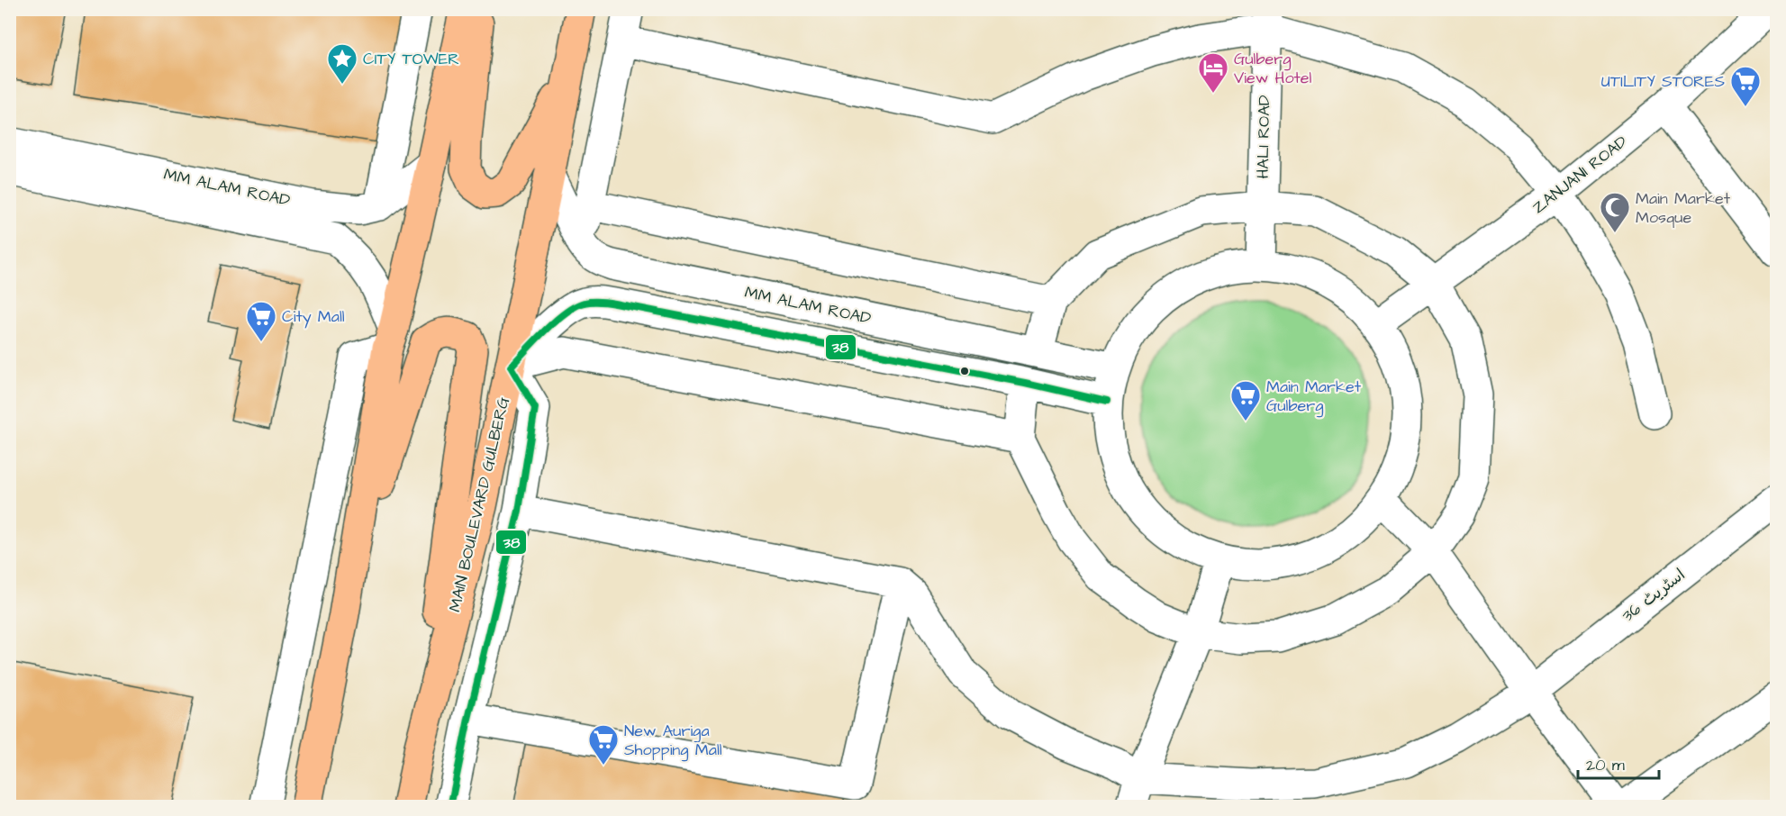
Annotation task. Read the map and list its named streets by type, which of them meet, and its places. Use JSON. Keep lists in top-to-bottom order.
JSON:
{
  "streets": {
    "main road": ["MAIN BOULEVARD GULBERG"],
    "street": [
      "HALI ROAD",
      "ZANJANI ROAD",
      "MM ALAM ROAD",
      "اسٹریٹ 36"
    ]
  },
  "crossings": [
    ["MM ALAM ROAD", "MAIN BOULEVARD GULBERG"]
  ],
  "places": {
    "place": ["CITY TOWER"],
    "hotel": ["Gulberg View Hotel"],
    "supermarket": [
      "UTILITY STORES",
      "City Mall",
      "Main Market Gulberg",
      "New Auriga Shopping Mall"
    ],
    "mosque": ["Main Market Mosque"]
  },
  "lines": ["transit line 38"],
  "scale_bar": "20 m"
}
